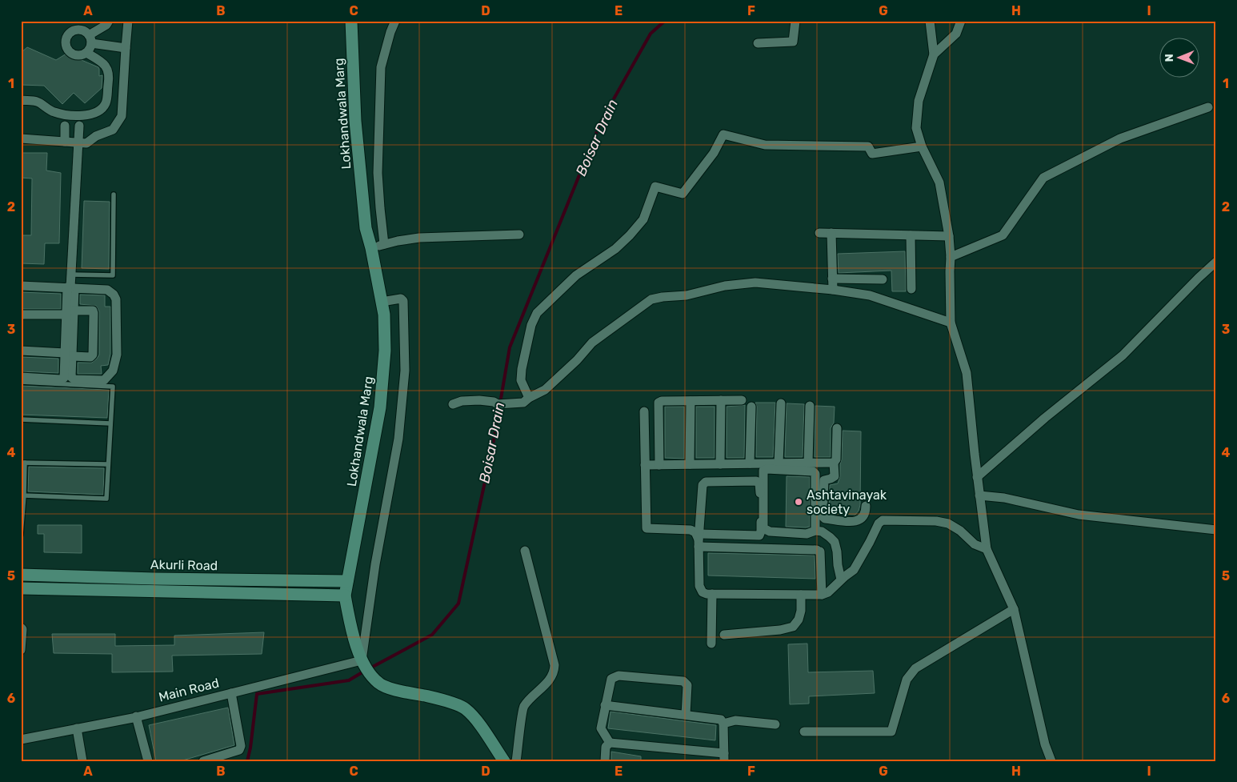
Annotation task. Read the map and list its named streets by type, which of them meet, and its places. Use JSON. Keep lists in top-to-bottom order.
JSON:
{
  "streets": {
    "street": ["Lokhandwala Marg", "Akurli Road", "Main Road"]
  },
  "crossings": [
    ["Lokhandwala Marg", "Akurli Road"],
    ["Lokhandwala Marg", "Main Road"]
  ],
  "water": ["Boisar Drain"],
  "places": ["Ashtavinayak society"],
  "north": "left",
  "grid": {
    "columns": [
      "A",
      "B",
      "C",
      "D",
      "E",
      "F",
      "G",
      "H",
      "I"
    ],
    "rows": [
      "1",
      "2",
      "3",
      "4",
      "5",
      "6"
    ]
  }
}
